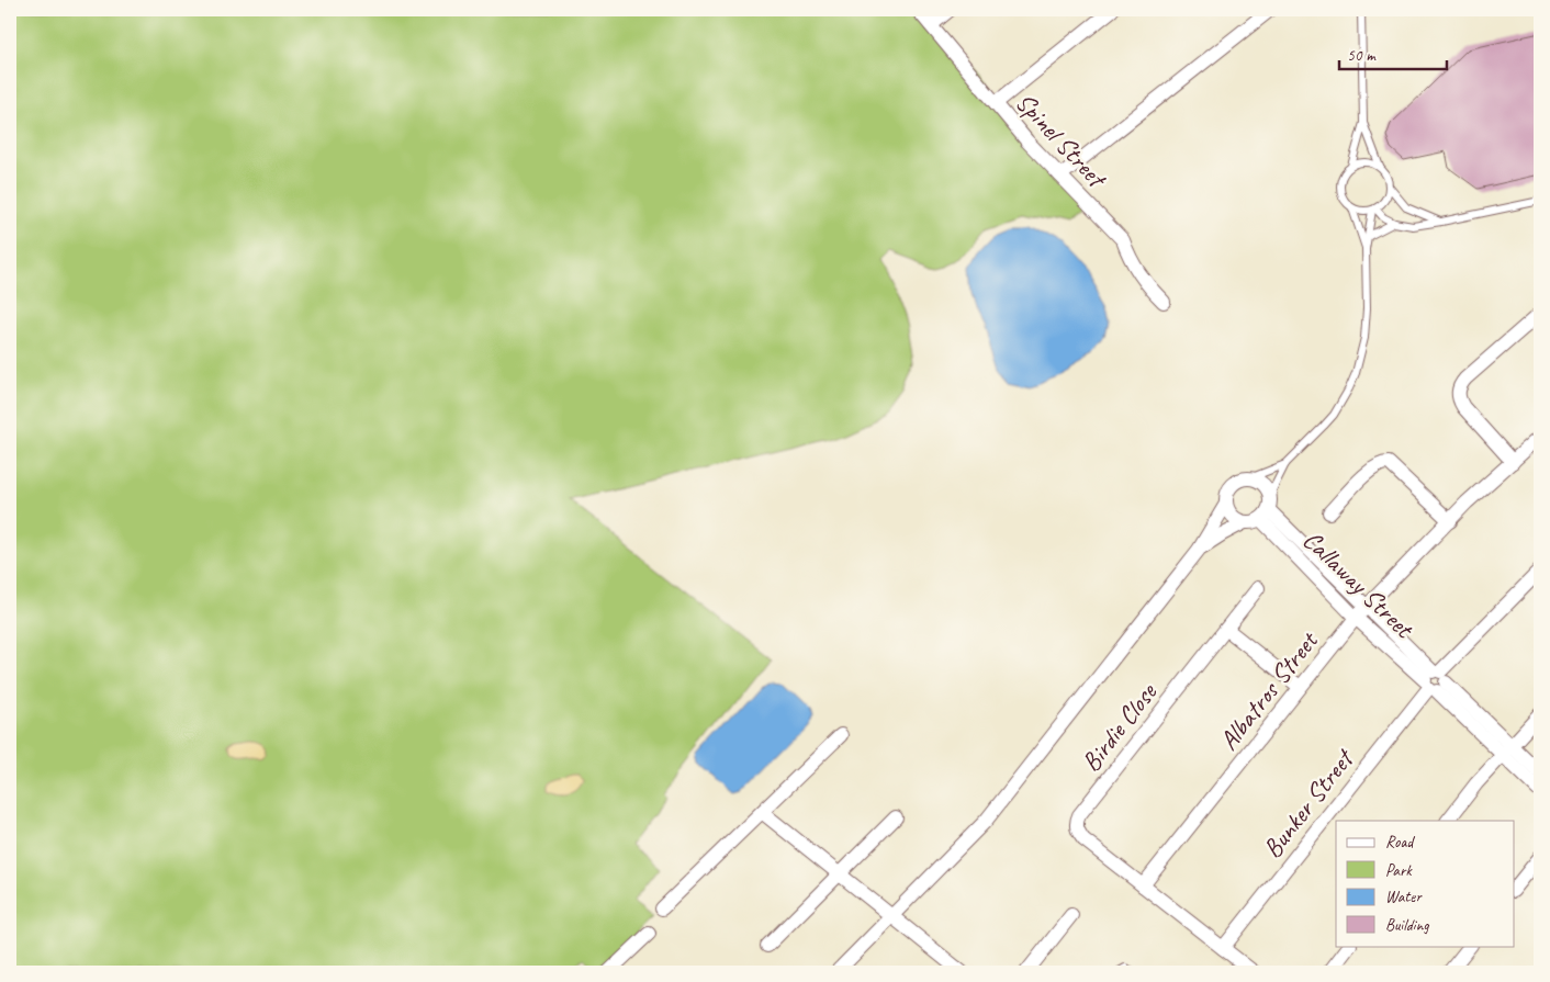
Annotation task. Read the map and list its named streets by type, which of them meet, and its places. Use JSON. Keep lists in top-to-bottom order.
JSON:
{
  "streets": {
    "street": [
      "Spinel Street",
      "Callaway Street",
      "Albatros Street",
      "Birdie Close",
      "Bunker Street"
    ]
  },
  "crossings": [
    ["Callaway Street", "Albatros Street"],
    ["Callaway Street", "Bunker Street"],
    ["Albatros Street", "Birdie Close"]
  ],
  "legend": [
    "Road",
    "Park",
    "Water",
    "Building"
  ],
  "scale_bar": "50 m"
}
